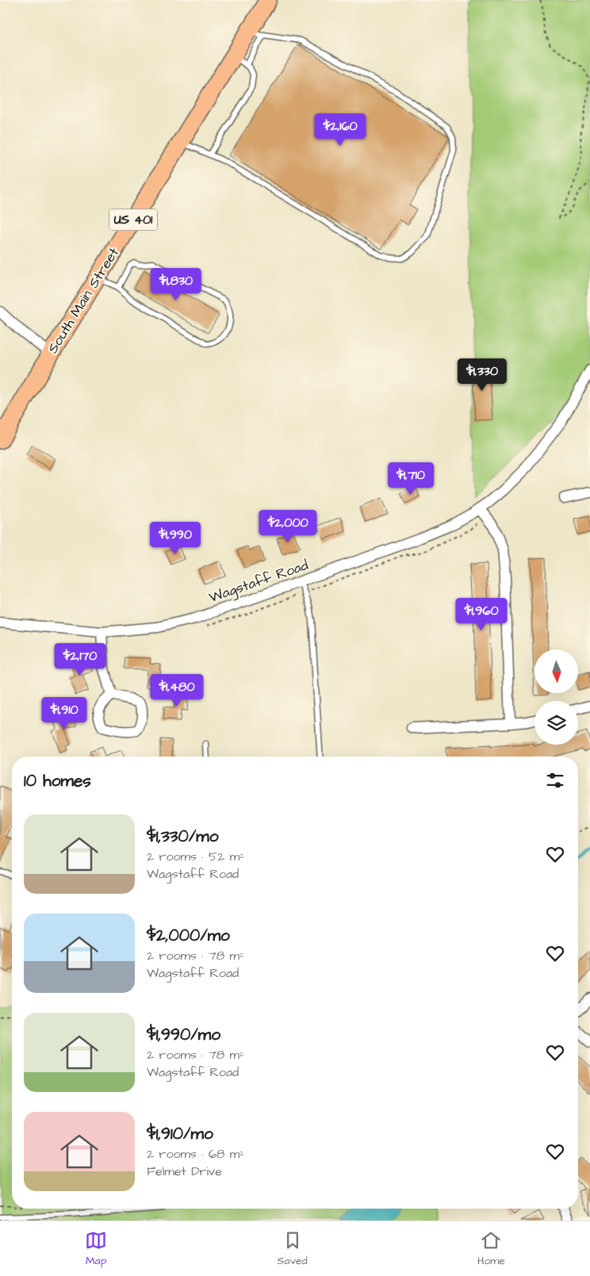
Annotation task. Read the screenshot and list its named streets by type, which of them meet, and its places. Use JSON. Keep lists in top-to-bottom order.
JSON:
{
  "streets": {
    "highway": ["US 401", "South Main Street"],
    "street": ["Wagstaff Road"]
  },
  "north": "bottom",
  "page": {
    "price": [
      "$2,160",
      "$1,830",
      "$1,330",
      "$1,710",
      "$2,000",
      "$1,990",
      "$1,960",
      "$2,170",
      "$1,480",
      "$1,910"
    ],
    "heading": "10 homes",
    "list": [
      {
        "name": "$1,330/mo",
        "note": "2 rooms · 52 m² · Wagstaff Road"
      },
      {
        "name": "$2,000/mo",
        "note": "2 rooms · 78 m² · Wagstaff Road"
      },
      {
        "name": "$1,990/mo",
        "note": "2 rooms · 78 m² · Wagstaff Road"
      },
      {
        "name": "$1,910/mo",
        "note": "2 rooms · 68 m² · Felmet Drive"
      }
    ],
    "tabs": ["Map", "Saved", "Home"]
  }
}
